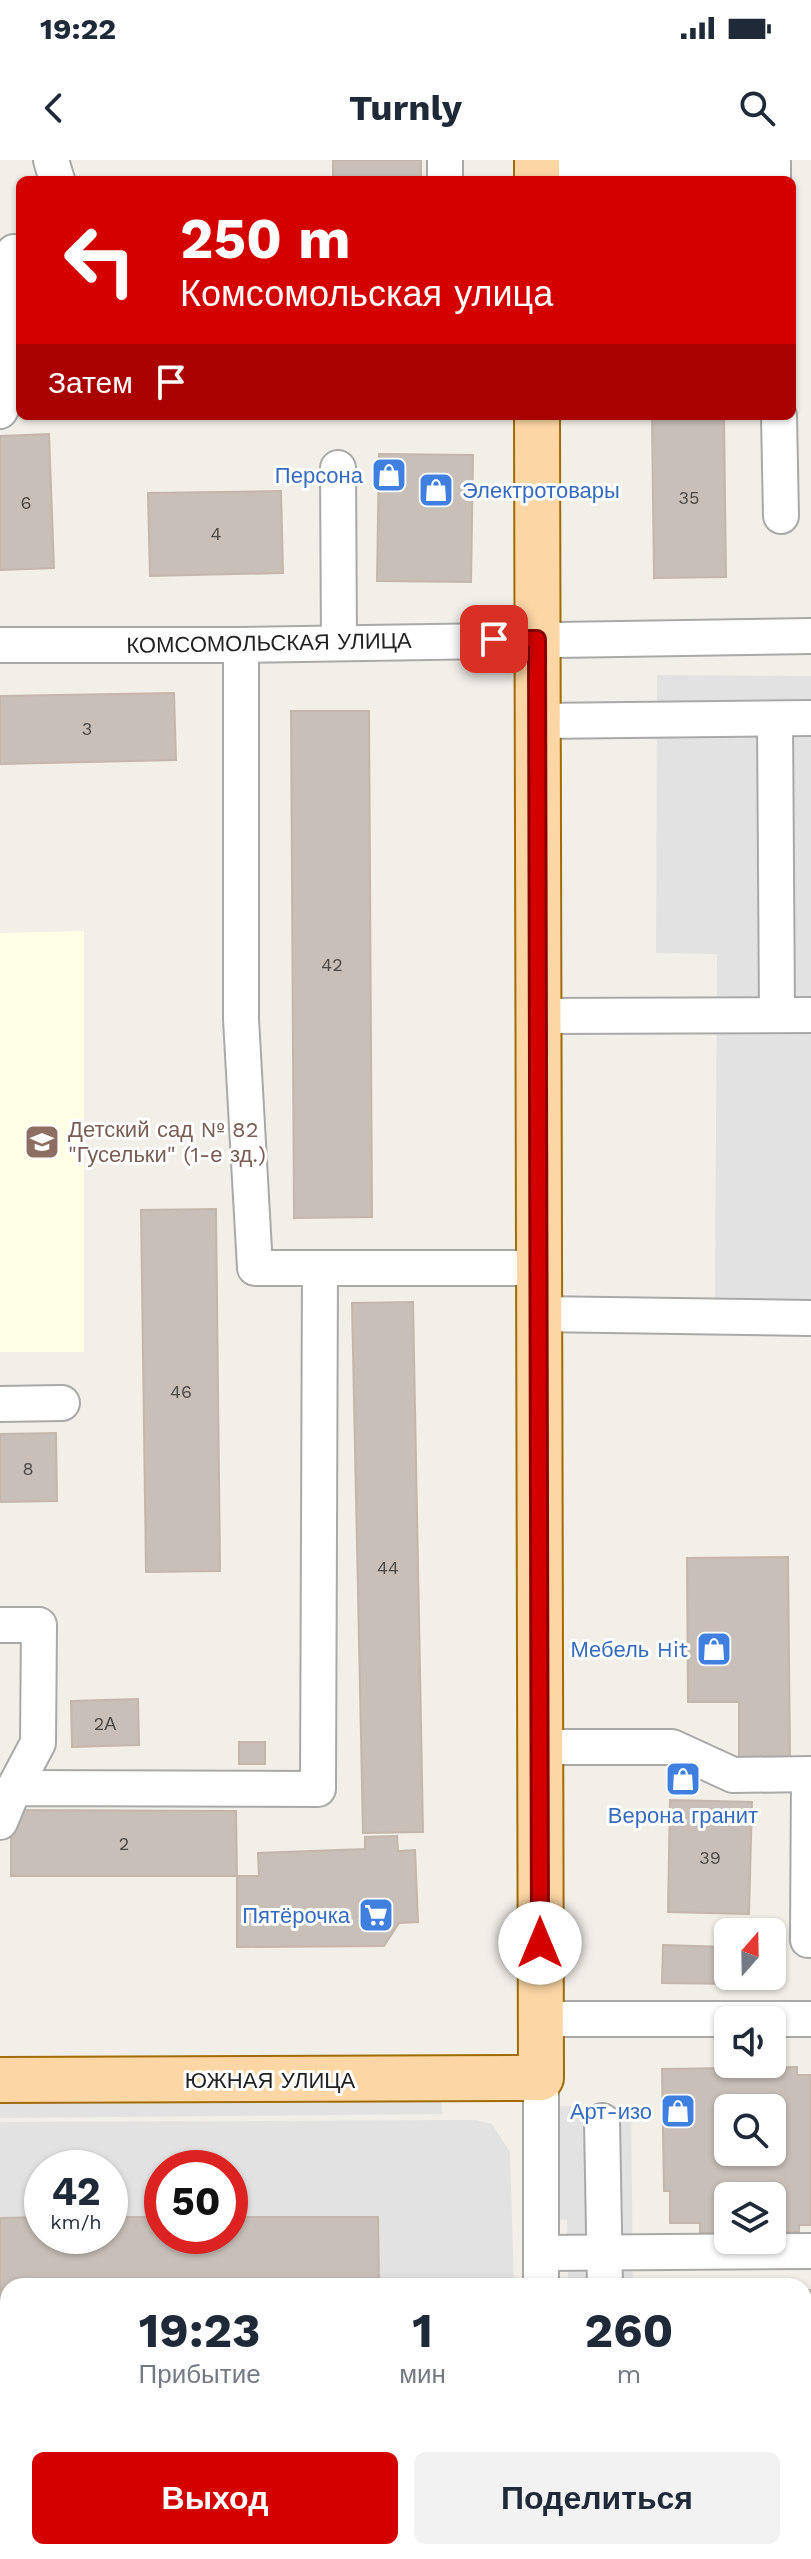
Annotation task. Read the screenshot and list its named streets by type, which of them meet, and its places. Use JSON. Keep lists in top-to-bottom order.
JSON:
{
  "streets": {
    "main road": ["ЮЖНАЯ УЛИЦА"],
    "street": ["КОМСОМОЛЬСКАЯ УЛИЦА"]
  },
  "places": {
    "shop": [
      "Персона",
      "Электротовары",
      "Мебель Hit",
      "Верона гранит",
      "Арт-изо"
    ],
    "school or university": ["Детский сад № 82 \"Гусельки\" (1-е зд.)"],
    "supermarket": ["Пятёрочка"]
  },
  "house_numbers": [
    "35",
    "6",
    "4",
    "3",
    "42",
    "46",
    "8",
    "44",
    "2А",
    "2",
    "39"
  ],
  "north": "top",
  "page": {
    "status": "19:22",
    "header": "Turnly",
    "turn": ["250 m", "Комсомольская улица"],
    "then": "Затем",
    "speed": "42 km/h",
    "limit": "50",
    "eta": [
      "19:23",
      "Прибытие",
      "1",
      "мин",
      "260",
      "m"
    ],
    "buttons": ["Выход", "Поделиться"]
  }
}
